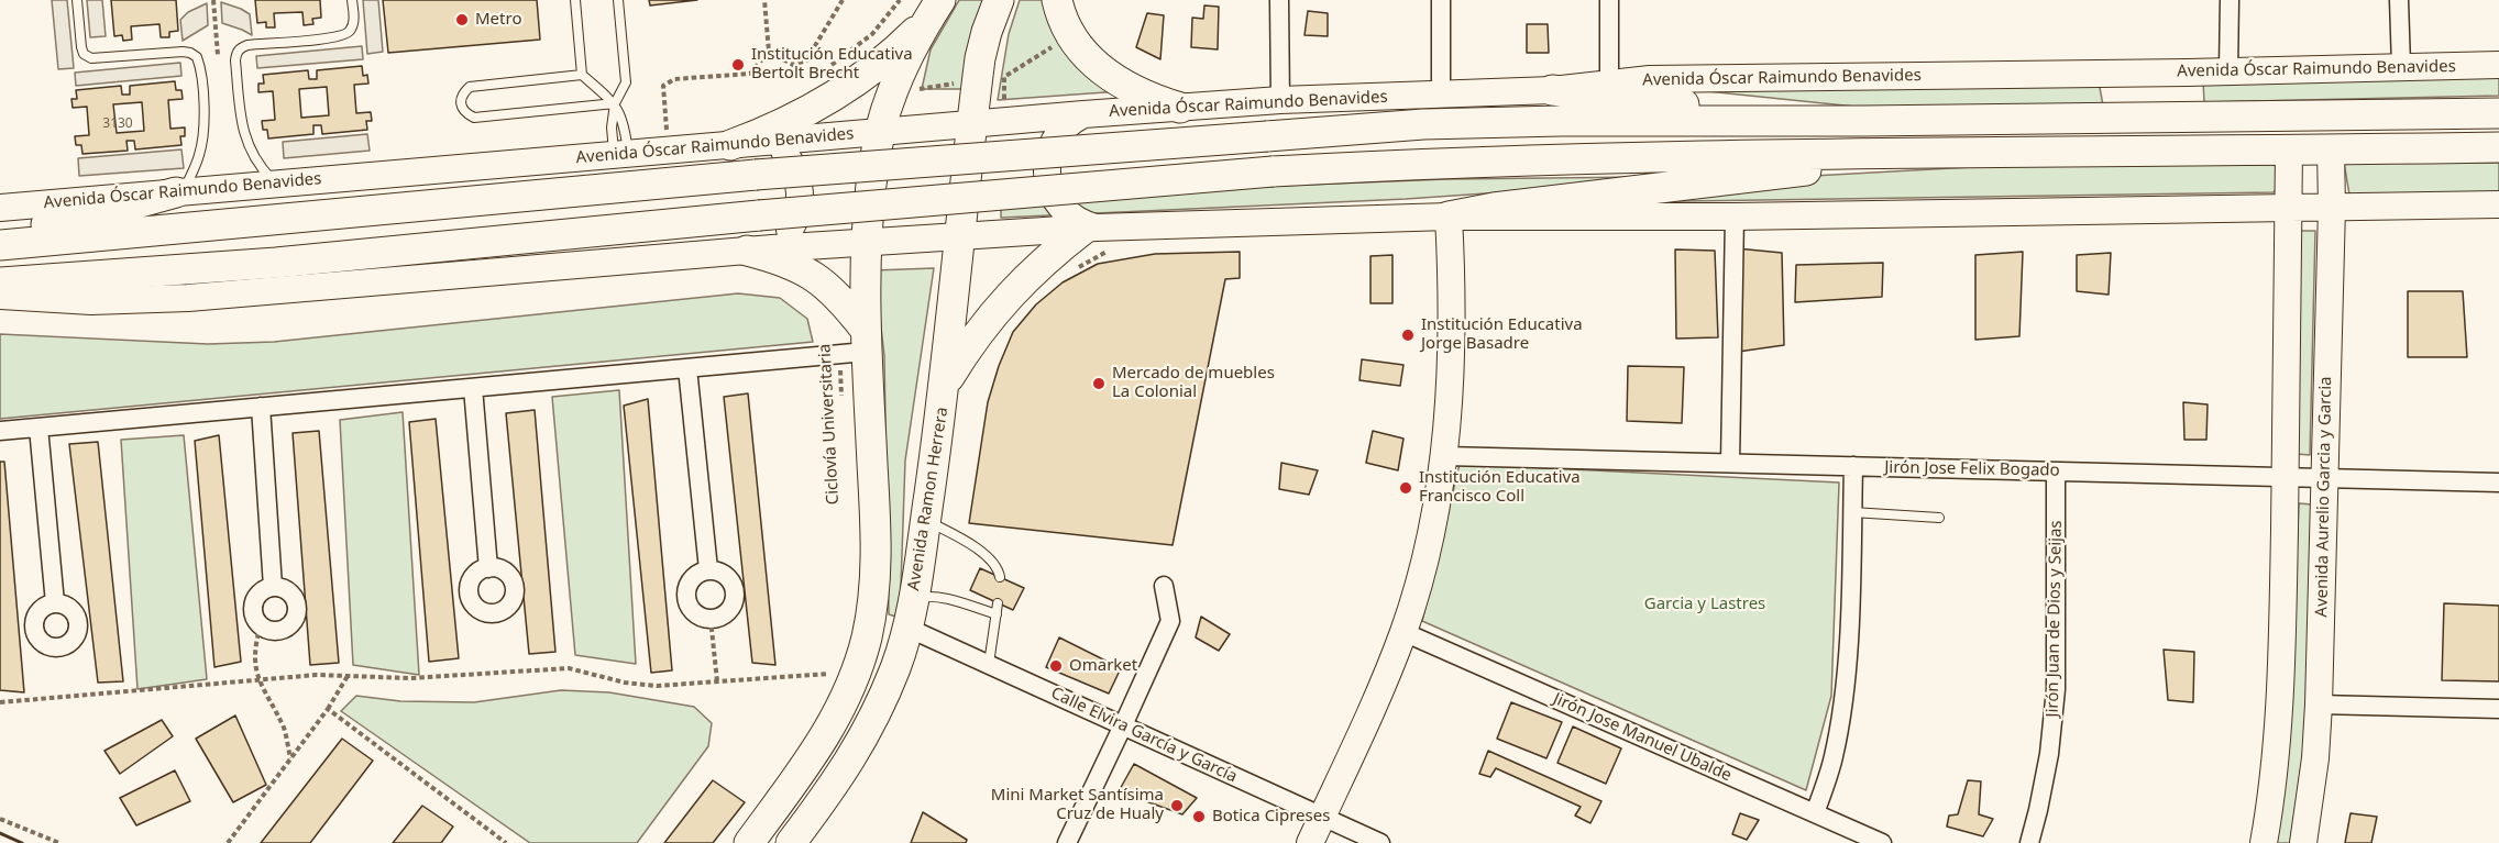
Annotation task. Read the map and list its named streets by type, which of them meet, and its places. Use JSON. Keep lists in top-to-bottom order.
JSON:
{
  "streets": {
    "main road": ["Avenida Óscar Raimundo Benavides", "Avenida Aurelio Garcia y Garcia", "Avenida Ramon Herrera"],
    "street": [
      "Jirón Jose Felix Bogado",
      "Jirón Juan de Dios y Seijas",
      "Calle Elvira García y García",
      "Jirón Jose Manuel Ubalde"
    ],
    "path": ["Ciclovía Universitaria"]
  },
  "crossings": [
    ["Avenida Óscar Raimundo Benavides", "Avenida Ramon Herrera"],
    ["Jirón Jose Felix Bogado", "Avenida Aurelio Garcia y Garcia"],
    ["Jirón Jose Felix Bogado", "Jirón Juan de Dios y Seijas"],
    ["Avenida Ramon Herrera", "Calle Elvira García y García"]
  ],
  "parks": ["Garcia y Lastres"],
  "places": [
    "Metro",
    "Institución Educativa Bertolt Brecht",
    "Institución Educativa Jorge Basadre",
    "Mercado de muebles La Colonial",
    "Institución Educativa Francisco Coll",
    "Omarket",
    "Mini Market Santísima Cruz de Hualy",
    "Botica Cipreses"
  ],
  "house_numbers": ["3130"]
}
